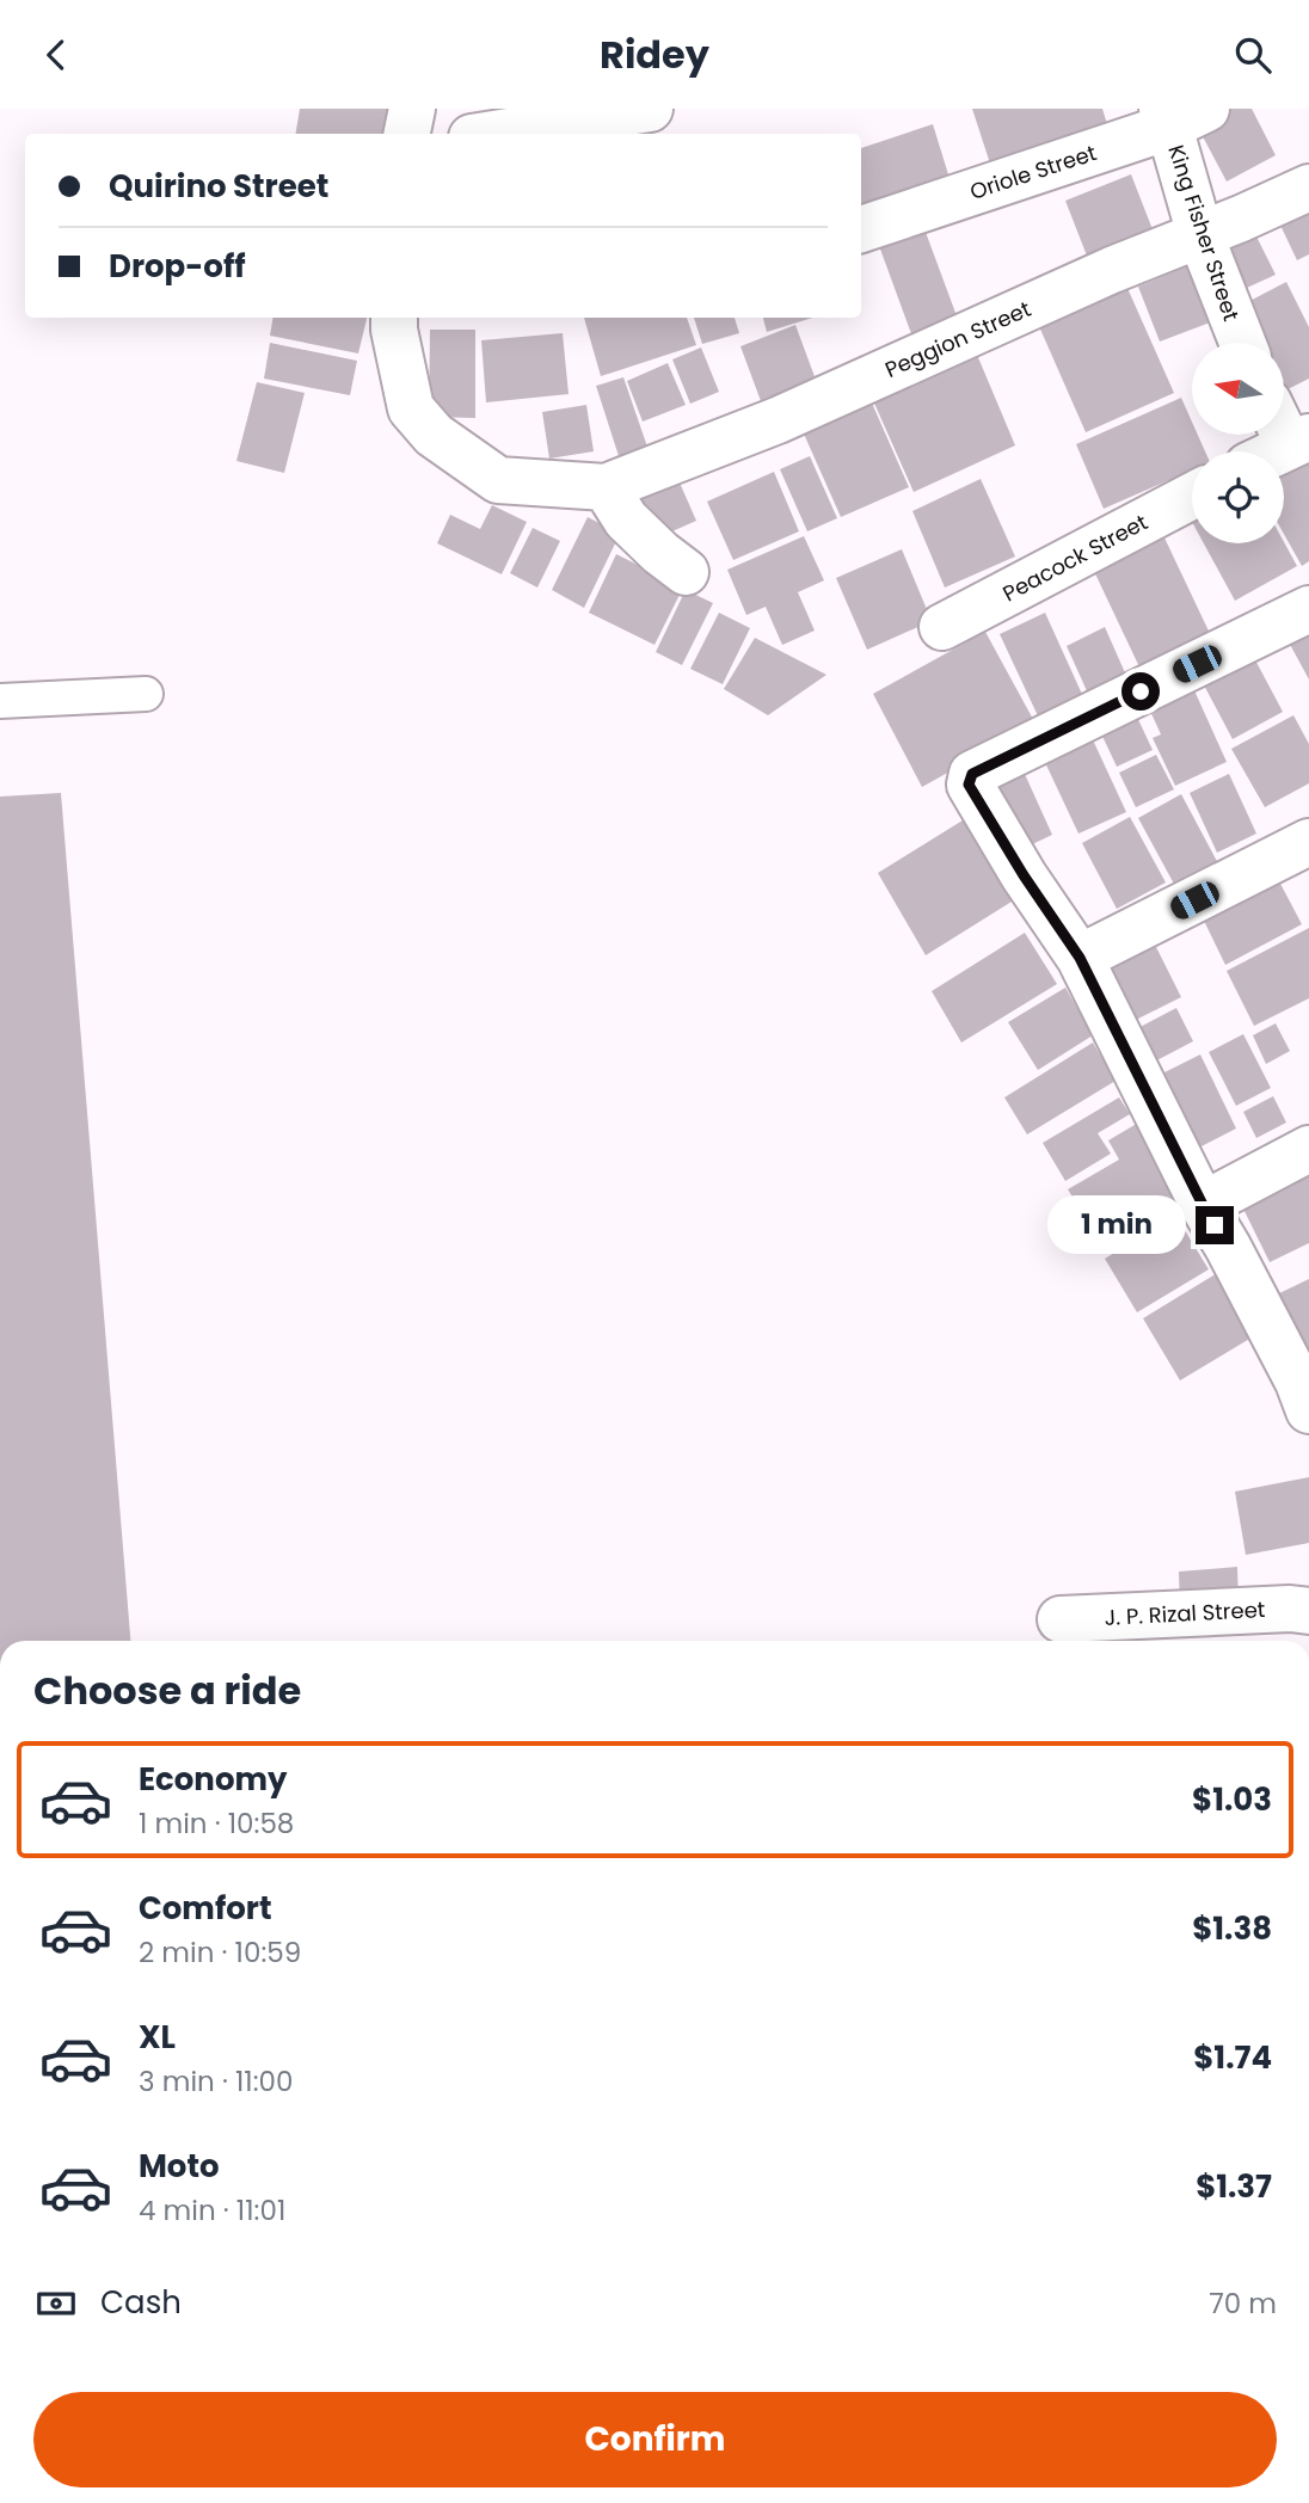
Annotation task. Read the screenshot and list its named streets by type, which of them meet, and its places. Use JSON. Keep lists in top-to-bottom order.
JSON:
{
  "streets": {
    "street": [
      "Oriole Street",
      "King Fisher Street",
      "Peggion Street",
      "Peacock Street",
      "J. P. Rizal Street"
    ]
  },
  "crossings": [
    ["Oriole Street", "King Fisher Street"],
    ["King Fisher Street", "Peggion Street"]
  ],
  "north": "left",
  "page": {
    "header": "Ridey",
    "banner": ["Quirino Street", "Drop-off"],
    "bubble": "1 min",
    "heading": "Choose a ride",
    "list": [
      {
        "name": "Economy",
        "note": "1 min · 10:58",
        "value": "$1.03"
      },
      {
        "name": "Comfort",
        "note": "2 min · 10:59",
        "value": "$1.38"
      },
      {
        "name": "XL",
        "note": "3 min · 11:00",
        "value": "$1.74"
      },
      {
        "name": "Moto",
        "note": "4 min · 11:01",
        "value": "$1.37"
      }
    ],
    "pay": ["Cash", "70 m"],
    "buttons": "Confirm"
  }
}
